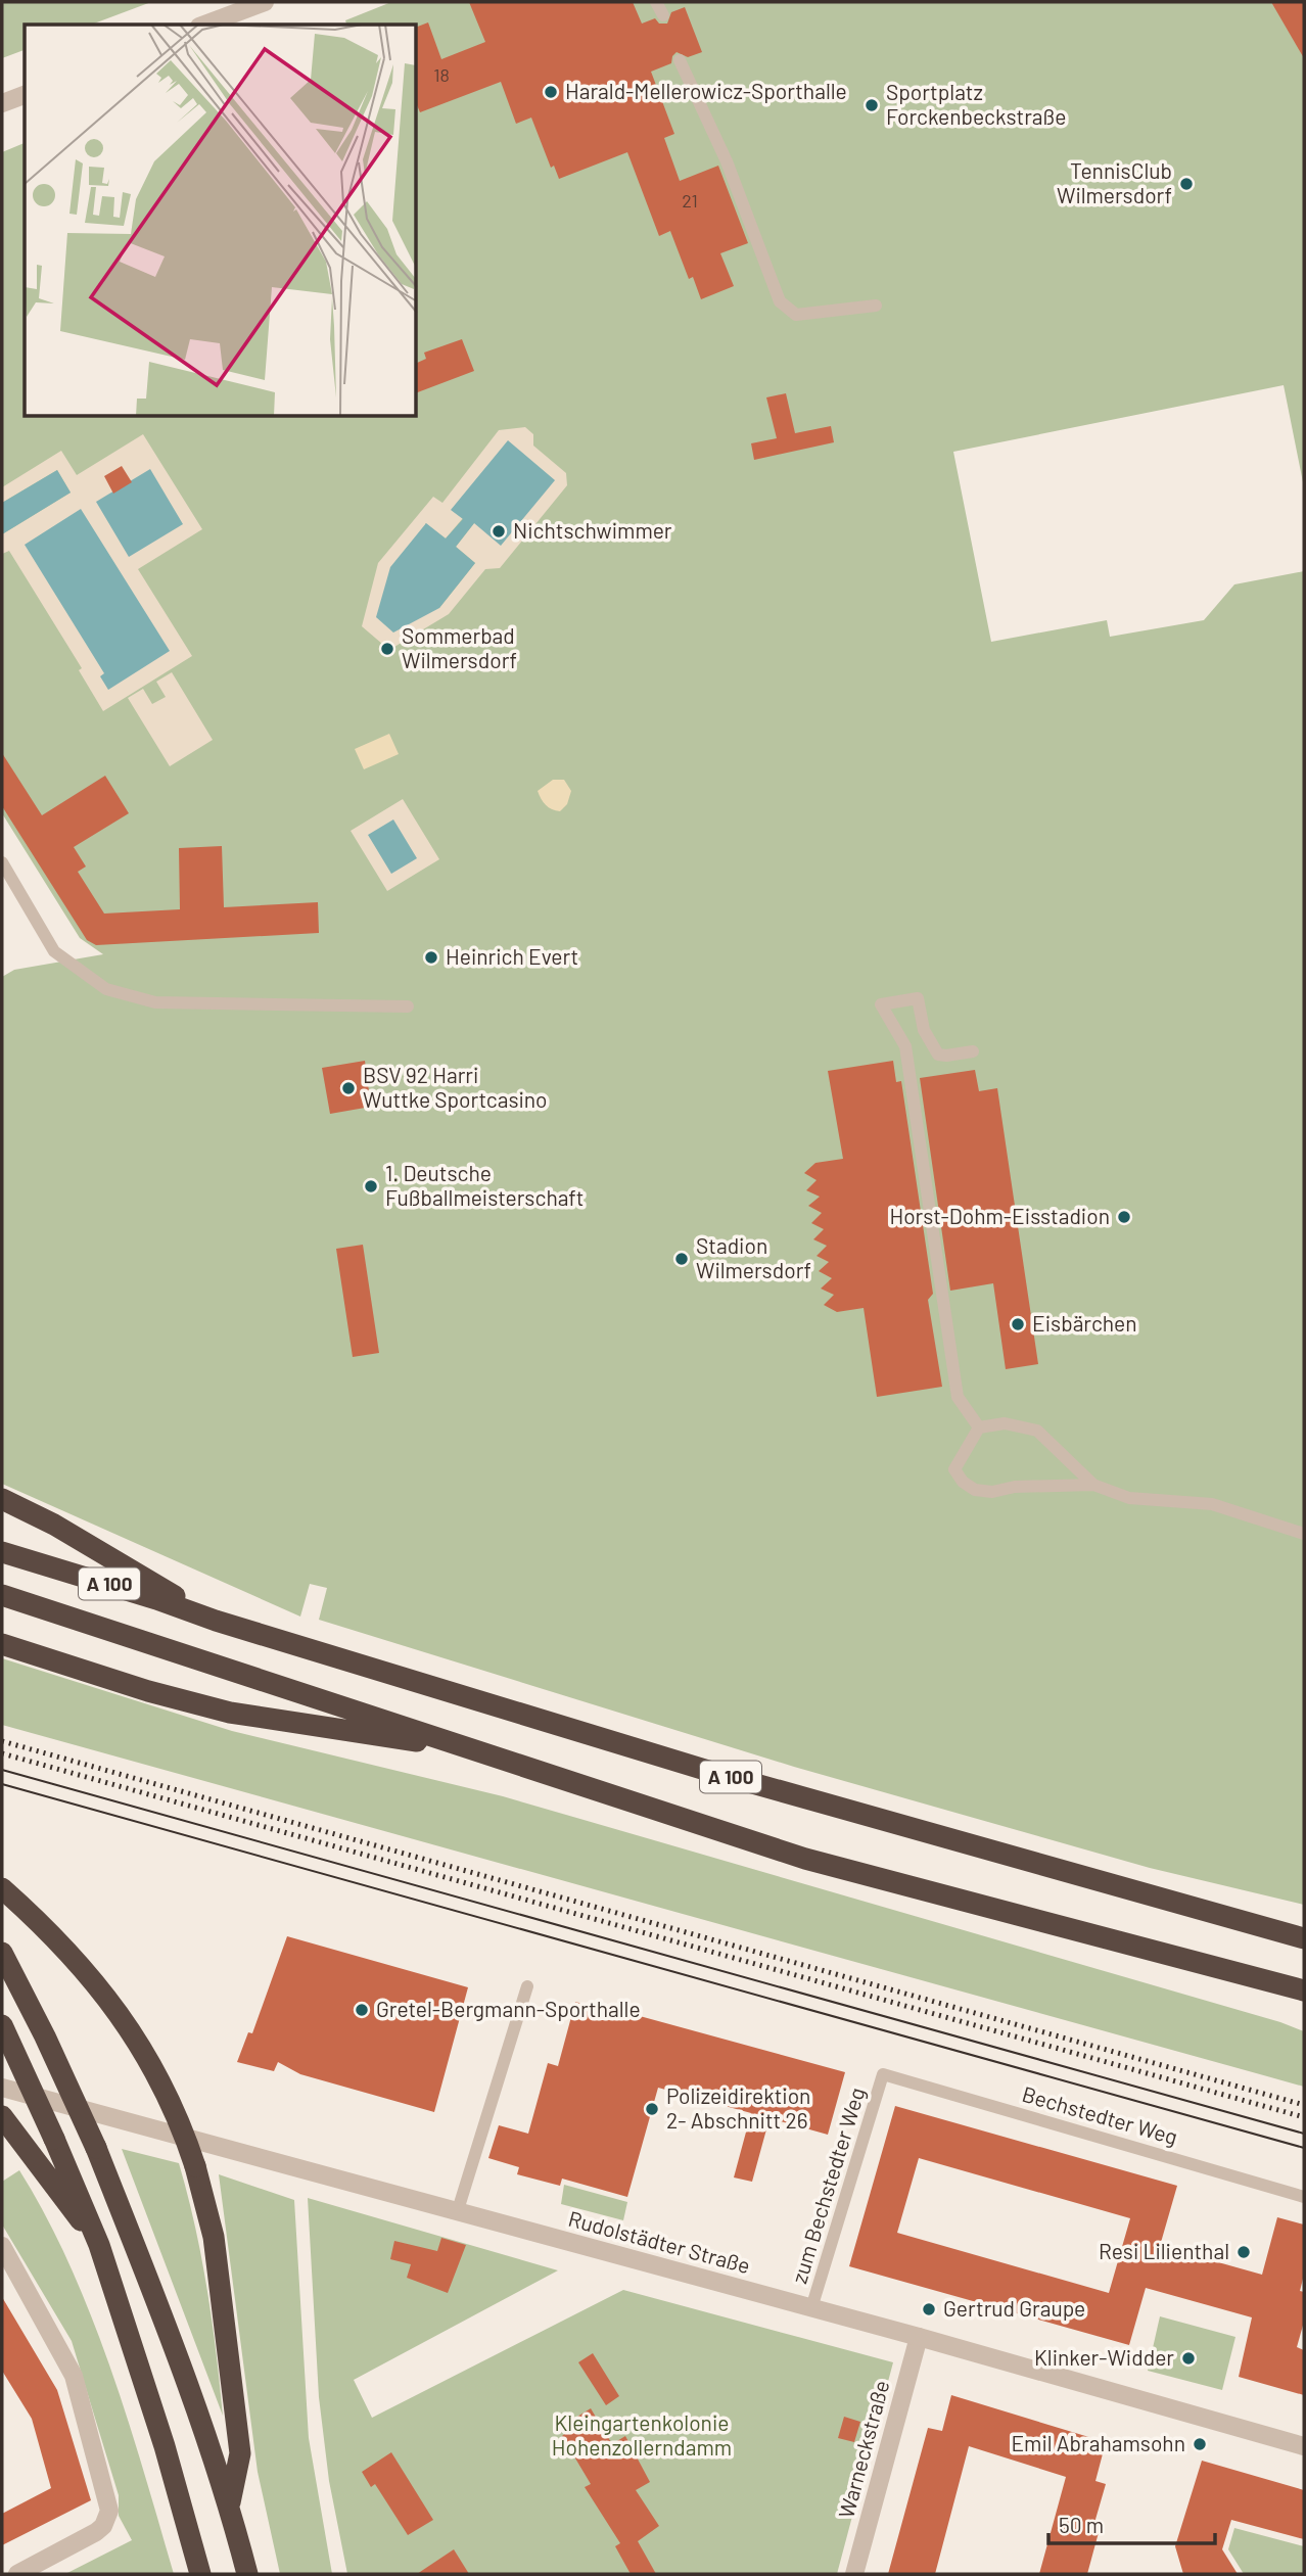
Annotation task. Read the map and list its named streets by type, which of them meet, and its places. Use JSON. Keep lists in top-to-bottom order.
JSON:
{
  "streets": {
    "highway": ["A 100"],
    "street": ["Rudolstädter Straße", "Warneckstraße"],
    "lane": ["Bechstedter Weg", "zum Bechstedter Weg"]
  },
  "crossings": [
    ["Bechstedter Weg", "zum Bechstedter Weg"],
    ["zum Bechstedter Weg", "Rudolstädter Straße"],
    ["Rudolstädter Straße", "Warneckstraße"]
  ],
  "parks": ["Kleingartenkolonie Hohenzollerndamm"],
  "places": [
    "Harald-Mellerowicz-Sporthalle",
    "Sportplatz Forckenbeckstraße",
    "TennisClub Wilmersdorf",
    "Nichtschwimmer",
    "Sommerbad Wilmersdorf",
    "Heinrich Evert",
    "BSV 92 Harri Wuttke Sportcasino",
    "1. Deutsche Fußballmeisterschaft",
    "Horst-Dohm-Eisstadion",
    "Stadion Wilmersdorf",
    "Eisbärchen",
    "Gretel-Bergmann-Sporthalle",
    "Polizeidirektion 2- Abschnitt 26",
    "Resi Lilienthal",
    "Gertrud Graupe",
    "Klinker-Widder",
    "Emil Abrahamsohn"
  ],
  "house_numbers": ["18", "21"],
  "scale_bar": "50 m"
}
